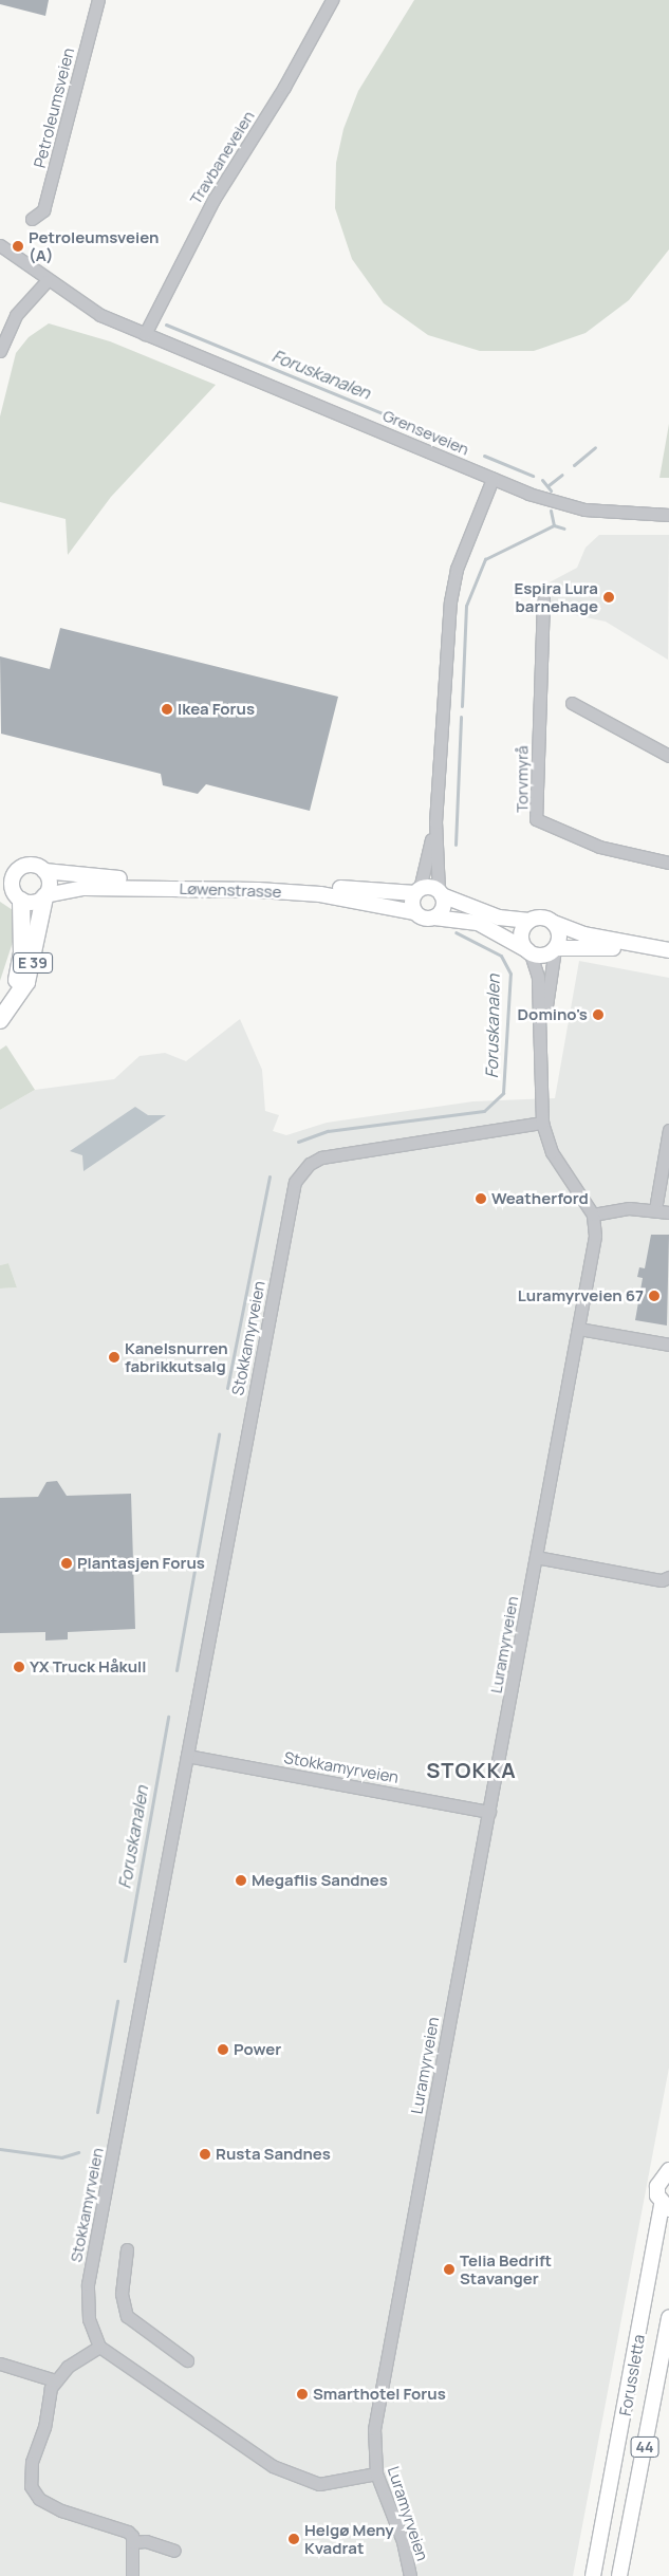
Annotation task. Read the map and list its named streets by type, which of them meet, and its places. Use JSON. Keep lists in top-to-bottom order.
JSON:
{
  "streets": {
    "highway": ["E 39"],
    "main road": ["Løwenstrasse", "Forussletta", "44"],
    "street": [
      "Petroleumsveien",
      "Travbaneveien",
      "Grenseveien",
      "Torvmyrå",
      "Stokkamyrveien",
      "Luramyrveien"
    ]
  },
  "crossings": [
    ["Travbaneveien", "Grenseveien"],
    ["Løwenstrasse", "E 39"],
    ["Stokkamyrveien", "Luramyrveien"],
    ["Forussletta", "44"]
  ],
  "districts": ["STOKKA"],
  "water": ["Foruskanalen"],
  "places": [
    "Petroleumsveien (A)",
    "Espira Lura barnehage",
    "Ikea Forus",
    "Domino's",
    "Weatherford",
    "Luramyrveien 67",
    "Kanelsnurren fabrikkutsalg",
    "Plantasjen Forus",
    "YX Truck Håkull",
    "Megaflis Sandnes",
    "Power",
    "Rusta Sandnes",
    "Telia Bedrift Stavanger",
    "Smarthotel Forus",
    "Helgø Meny Kvadrat"
  ]
}
